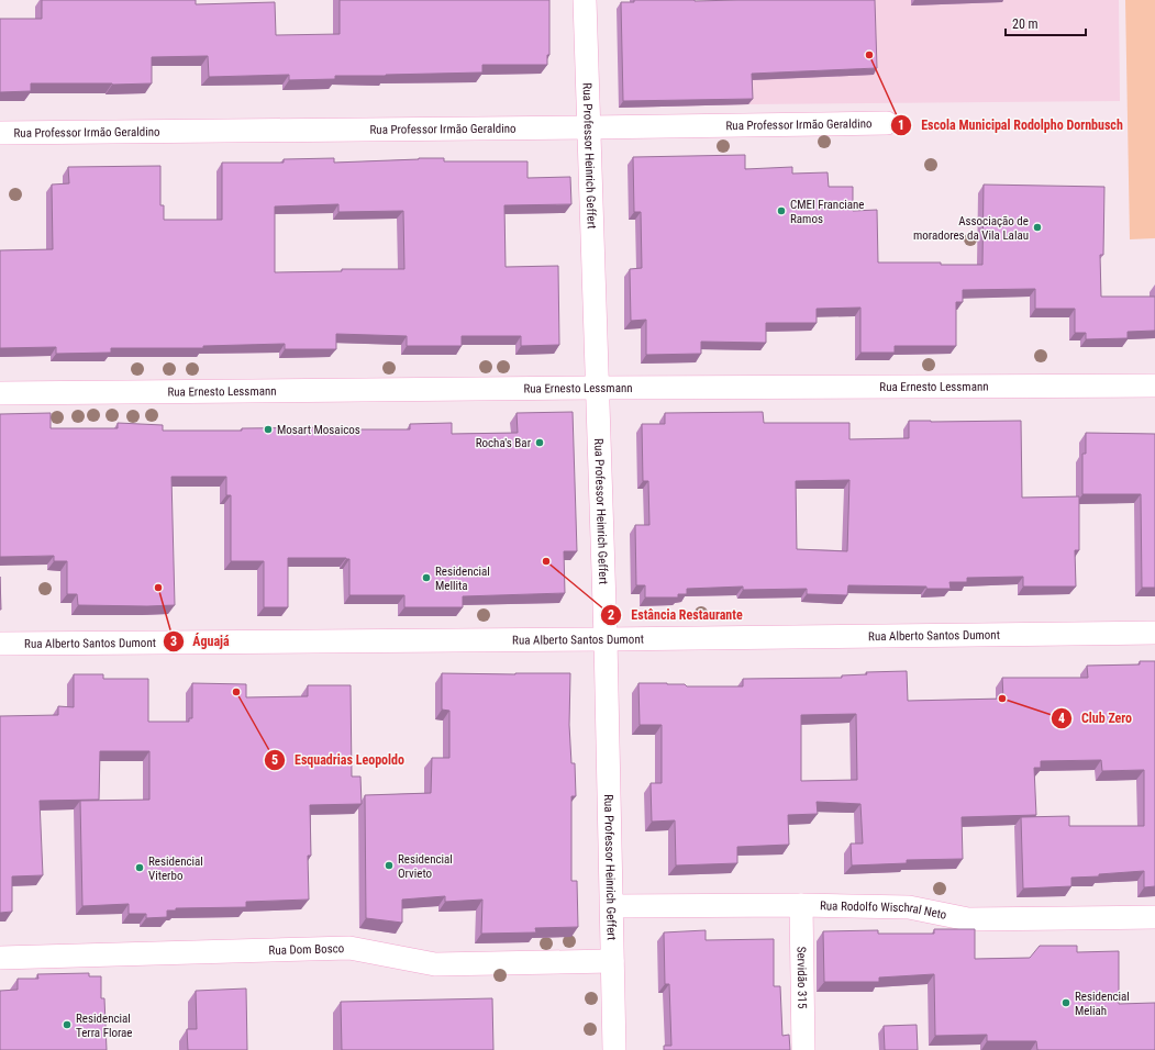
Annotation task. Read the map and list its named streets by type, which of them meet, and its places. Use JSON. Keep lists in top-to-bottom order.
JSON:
{
  "streets": {
    "street": [
      "Rua Professor Irmão Geraldino",
      "Rua Professor Heinrich Geffert",
      "Rua Ernesto Lessmann",
      "Rua Alberto Santos Dumont",
      "Rua Rodolfo Wischral Neto",
      "Rua Dom Bosco",
      "Servidão 315"
    ]
  },
  "crossings": [
    ["Rua Professor Irmão Geraldino", "Rua Professor Heinrich Geffert"],
    ["Rua Professor Heinrich Geffert", "Rua Ernesto Lessmann"],
    ["Rua Professor Heinrich Geffert", "Rua Alberto Santos Dumont"],
    ["Rua Professor Heinrich Geffert", "Rua Rodolfo Wischral Neto"],
    ["Rua Professor Heinrich Geffert", "Rua Dom Bosco"],
    ["Rua Rodolfo Wischral Neto", "Servidão 315"]
  ],
  "places": [
    "Escola Municipal Rodolpho Dornbusch",
    "CMEI Franciane Ramos",
    "Associação de moradores da Vila Lalau",
    "Mosart Mosaicos",
    "Rocha's Bar",
    "Estância Restaurante",
    "Residencial Mellita",
    "Águajá",
    "Esquadrias Leopoldo",
    "Club Zero",
    "Residencial Orvieto",
    "Residencial Viterbo",
    "Residencial Meliah",
    "Residencial Terra Florae"
  ],
  "scale_bar": "20 m"
}
